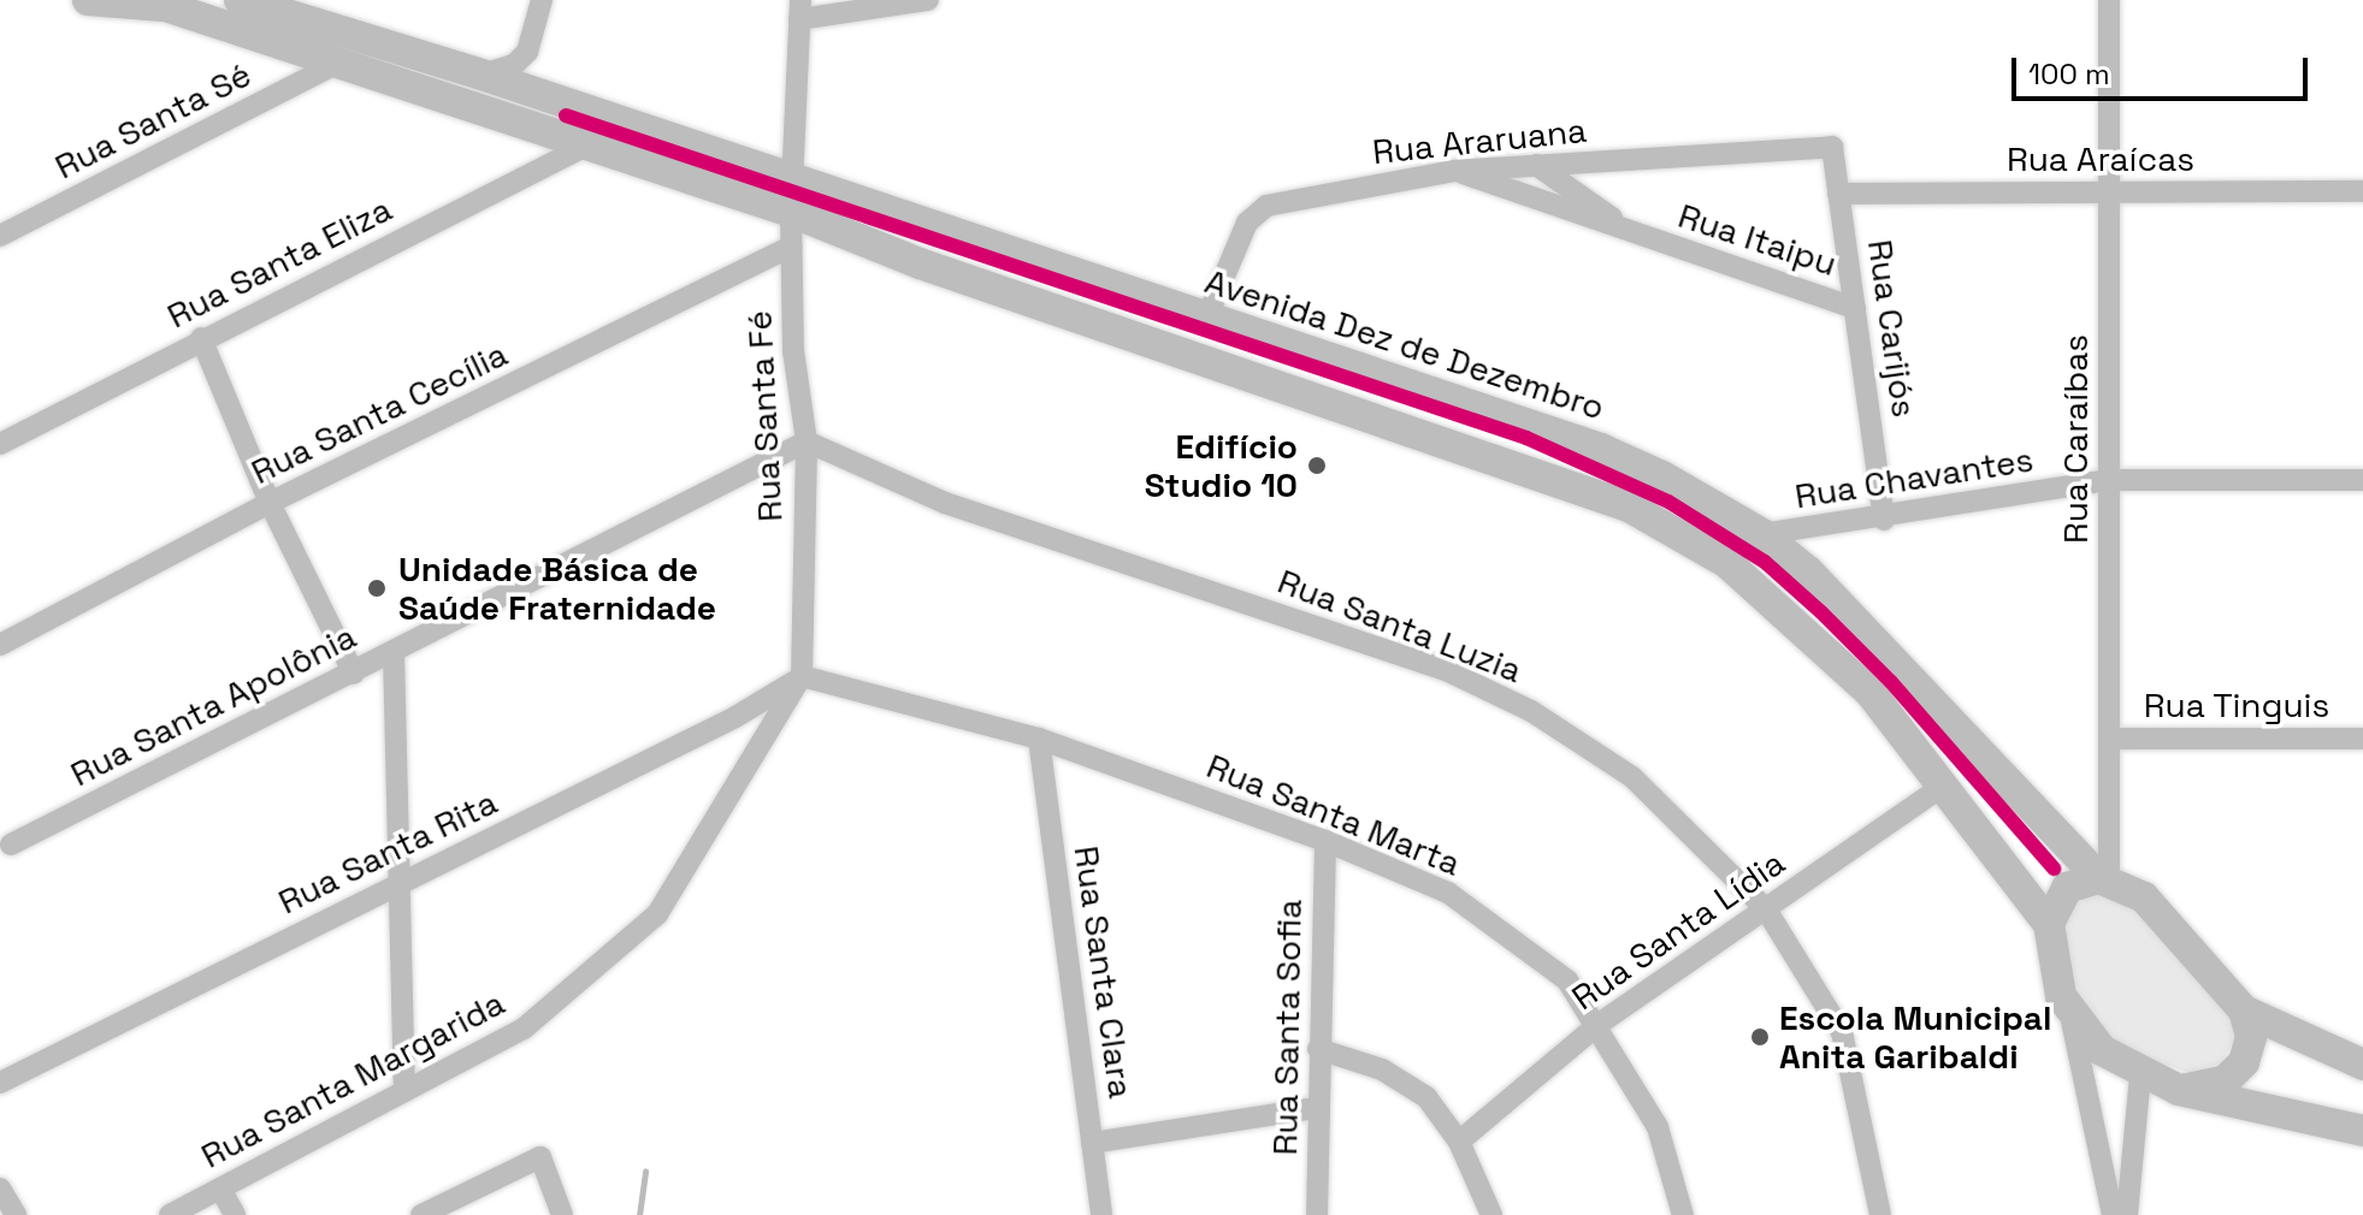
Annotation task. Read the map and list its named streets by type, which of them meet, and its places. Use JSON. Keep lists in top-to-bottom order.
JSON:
{
  "streets": {
    "highway": ["Avenida Dez de Dezembro"],
    "street": [
      "Rua Santa Sé",
      "Rua Araruana",
      "Rua Araícas",
      "Rua Itaipu",
      "Rua Santa Eliza",
      "Rua Carijós",
      "Rua Santa Cecília",
      "Rua Santa Fé",
      "Rua Caraíbas",
      "Rua Chavantes",
      "Rua Santa Luzia",
      "Rua Santa Apolônia",
      "Rua Tinguis",
      "Rua Santa Marta",
      "Rua Santa Rita",
      "Rua Santa Lídia",
      "Rua Santa Clara",
      "Rua Santa Sofia",
      "Rua Santa Margarida"
    ]
  },
  "crossings": [
    ["Rua Santa Sé", "Avenida Dez de Dezembro"],
    ["Rua Araruana", "Rua Itaipu"],
    ["Rua Araruana", "Rua Carijós"],
    ["Rua Araruana", "Avenida Dez de Dezembro"],
    ["Rua Araícas", "Rua Carijós"],
    ["Rua Araícas", "Rua Caraíbas"],
    ["Rua Itaipu", "Rua Carijós"],
    ["Rua Santa Eliza", "Avenida Dez de Dezembro"],
    ["Rua Carijós", "Rua Chavantes"],
    ["Avenida Dez de Dezembro", "Rua Santa Fé"],
    ["Avenida Dez de Dezembro", "Rua Caraíbas"],
    ["Avenida Dez de Dezembro", "Rua Chavantes"],
    ["Avenida Dez de Dezembro", "Rua Santa Lídia"],
    ["Rua Santa Cecília", "Rua Santa Fé"],
    ["Rua Santa Fé", "Rua Santa Luzia"],
    ["Rua Santa Fé", "Rua Santa Apolônia"],
    ["Rua Santa Fé", "Rua Santa Marta"],
    ["Rua Santa Fé", "Rua Santa Rita"],
    ["Rua Santa Fé", "Rua Santa Margarida"],
    ["Rua Caraíbas", "Rua Chavantes"],
    ["Rua Caraíbas", "Rua Tinguis"],
    ["Rua Santa Luzia", "Rua Santa Apolônia"],
    ["Rua Santa Luzia", "Rua Santa Lídia"],
    ["Rua Santa Marta", "Rua Santa Rita"],
    ["Rua Santa Marta", "Rua Santa Lídia"],
    ["Rua Santa Marta", "Rua Santa Clara"],
    ["Rua Santa Marta", "Rua Santa Sofia"],
    ["Rua Santa Marta", "Rua Santa Margarida"],
    ["Rua Santa Rita", "Rua Santa Margarida"]
  ],
  "places": ["Edifício Studio 10", "Unidade Básica de Saúde Fraternidade", "Escola Municipal Anita Garibaldi"],
  "scale_bar": "100 m"
}
